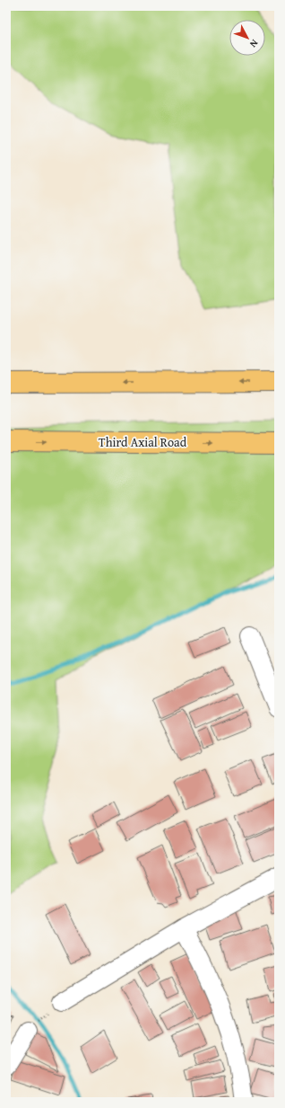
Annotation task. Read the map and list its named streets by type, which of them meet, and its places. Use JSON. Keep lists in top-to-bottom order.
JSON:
{
  "streets": {
    "highway": ["Third Axial Road"]
  },
  "north": "bottom right"
}
